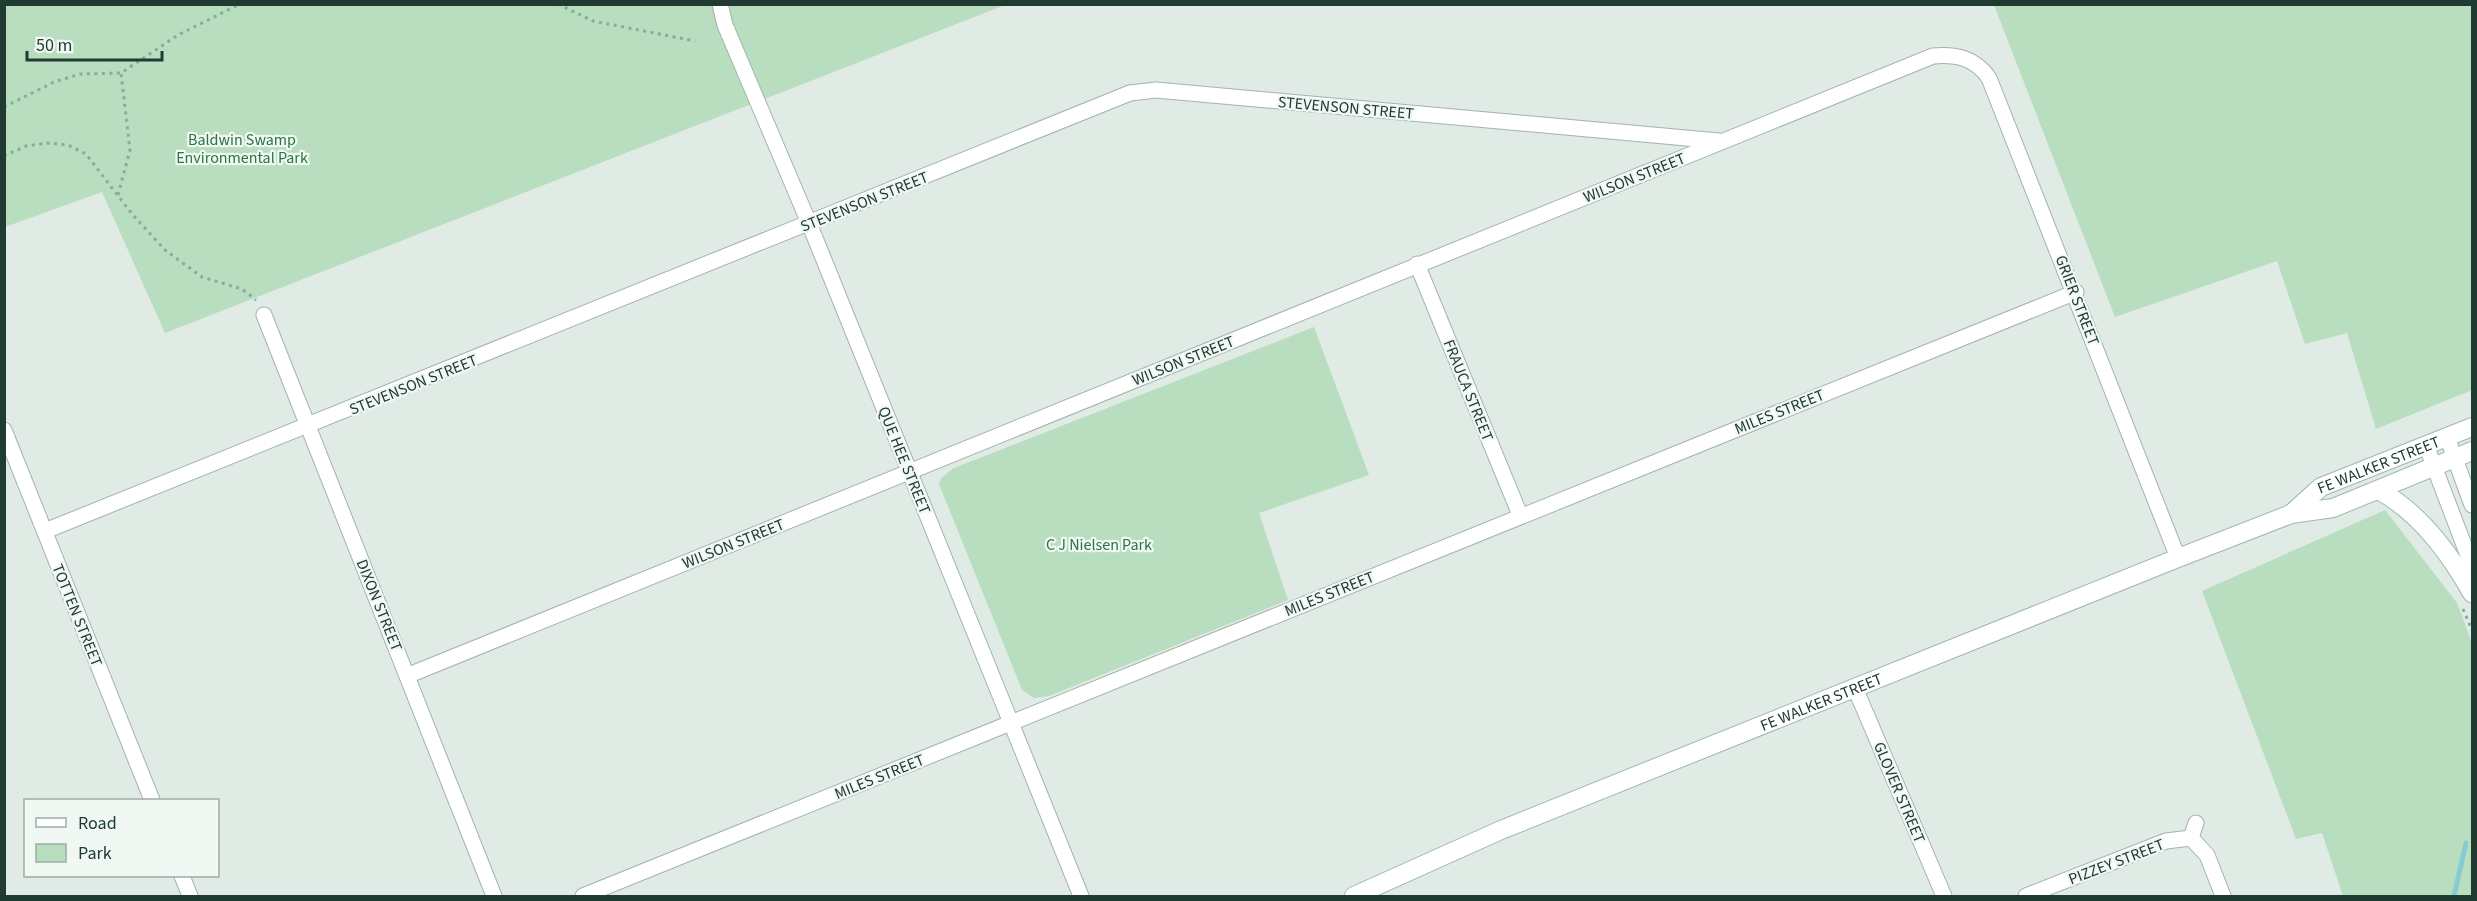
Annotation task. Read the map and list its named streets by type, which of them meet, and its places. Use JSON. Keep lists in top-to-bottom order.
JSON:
{
  "streets": {
    "main road": ["FE WALKER STREET"],
    "street": [
      "STEVENSON STREET",
      "WILSON STREET",
      "GRIER STREET",
      "FRAUCA STREET",
      "MILES STREET",
      "QUE HEE STREET",
      "DIXON STREET",
      "TOTTEN STREET",
      "GLOVER STREET",
      "PIZZEY STREET"
    ]
  },
  "crossings": [
    ["STEVENSON STREET", "WILSON STREET"],
    ["STEVENSON STREET", "QUE HEE STREET"],
    ["STEVENSON STREET", "DIXON STREET"],
    ["STEVENSON STREET", "TOTTEN STREET"],
    ["WILSON STREET", "GRIER STREET"],
    ["WILSON STREET", "FRAUCA STREET"],
    ["WILSON STREET", "QUE HEE STREET"],
    ["WILSON STREET", "DIXON STREET"],
    ["GRIER STREET", "MILES STREET"],
    ["GRIER STREET", "FE WALKER STREET"],
    ["FRAUCA STREET", "MILES STREET"],
    ["MILES STREET", "QUE HEE STREET"],
    ["FE WALKER STREET", "GLOVER STREET"]
  ],
  "parks": ["Baldwin Swamp Environmental Park", "C J Nielsen Park"],
  "legend": ["Road", "Park"],
  "scale_bar": "50 m"
}
